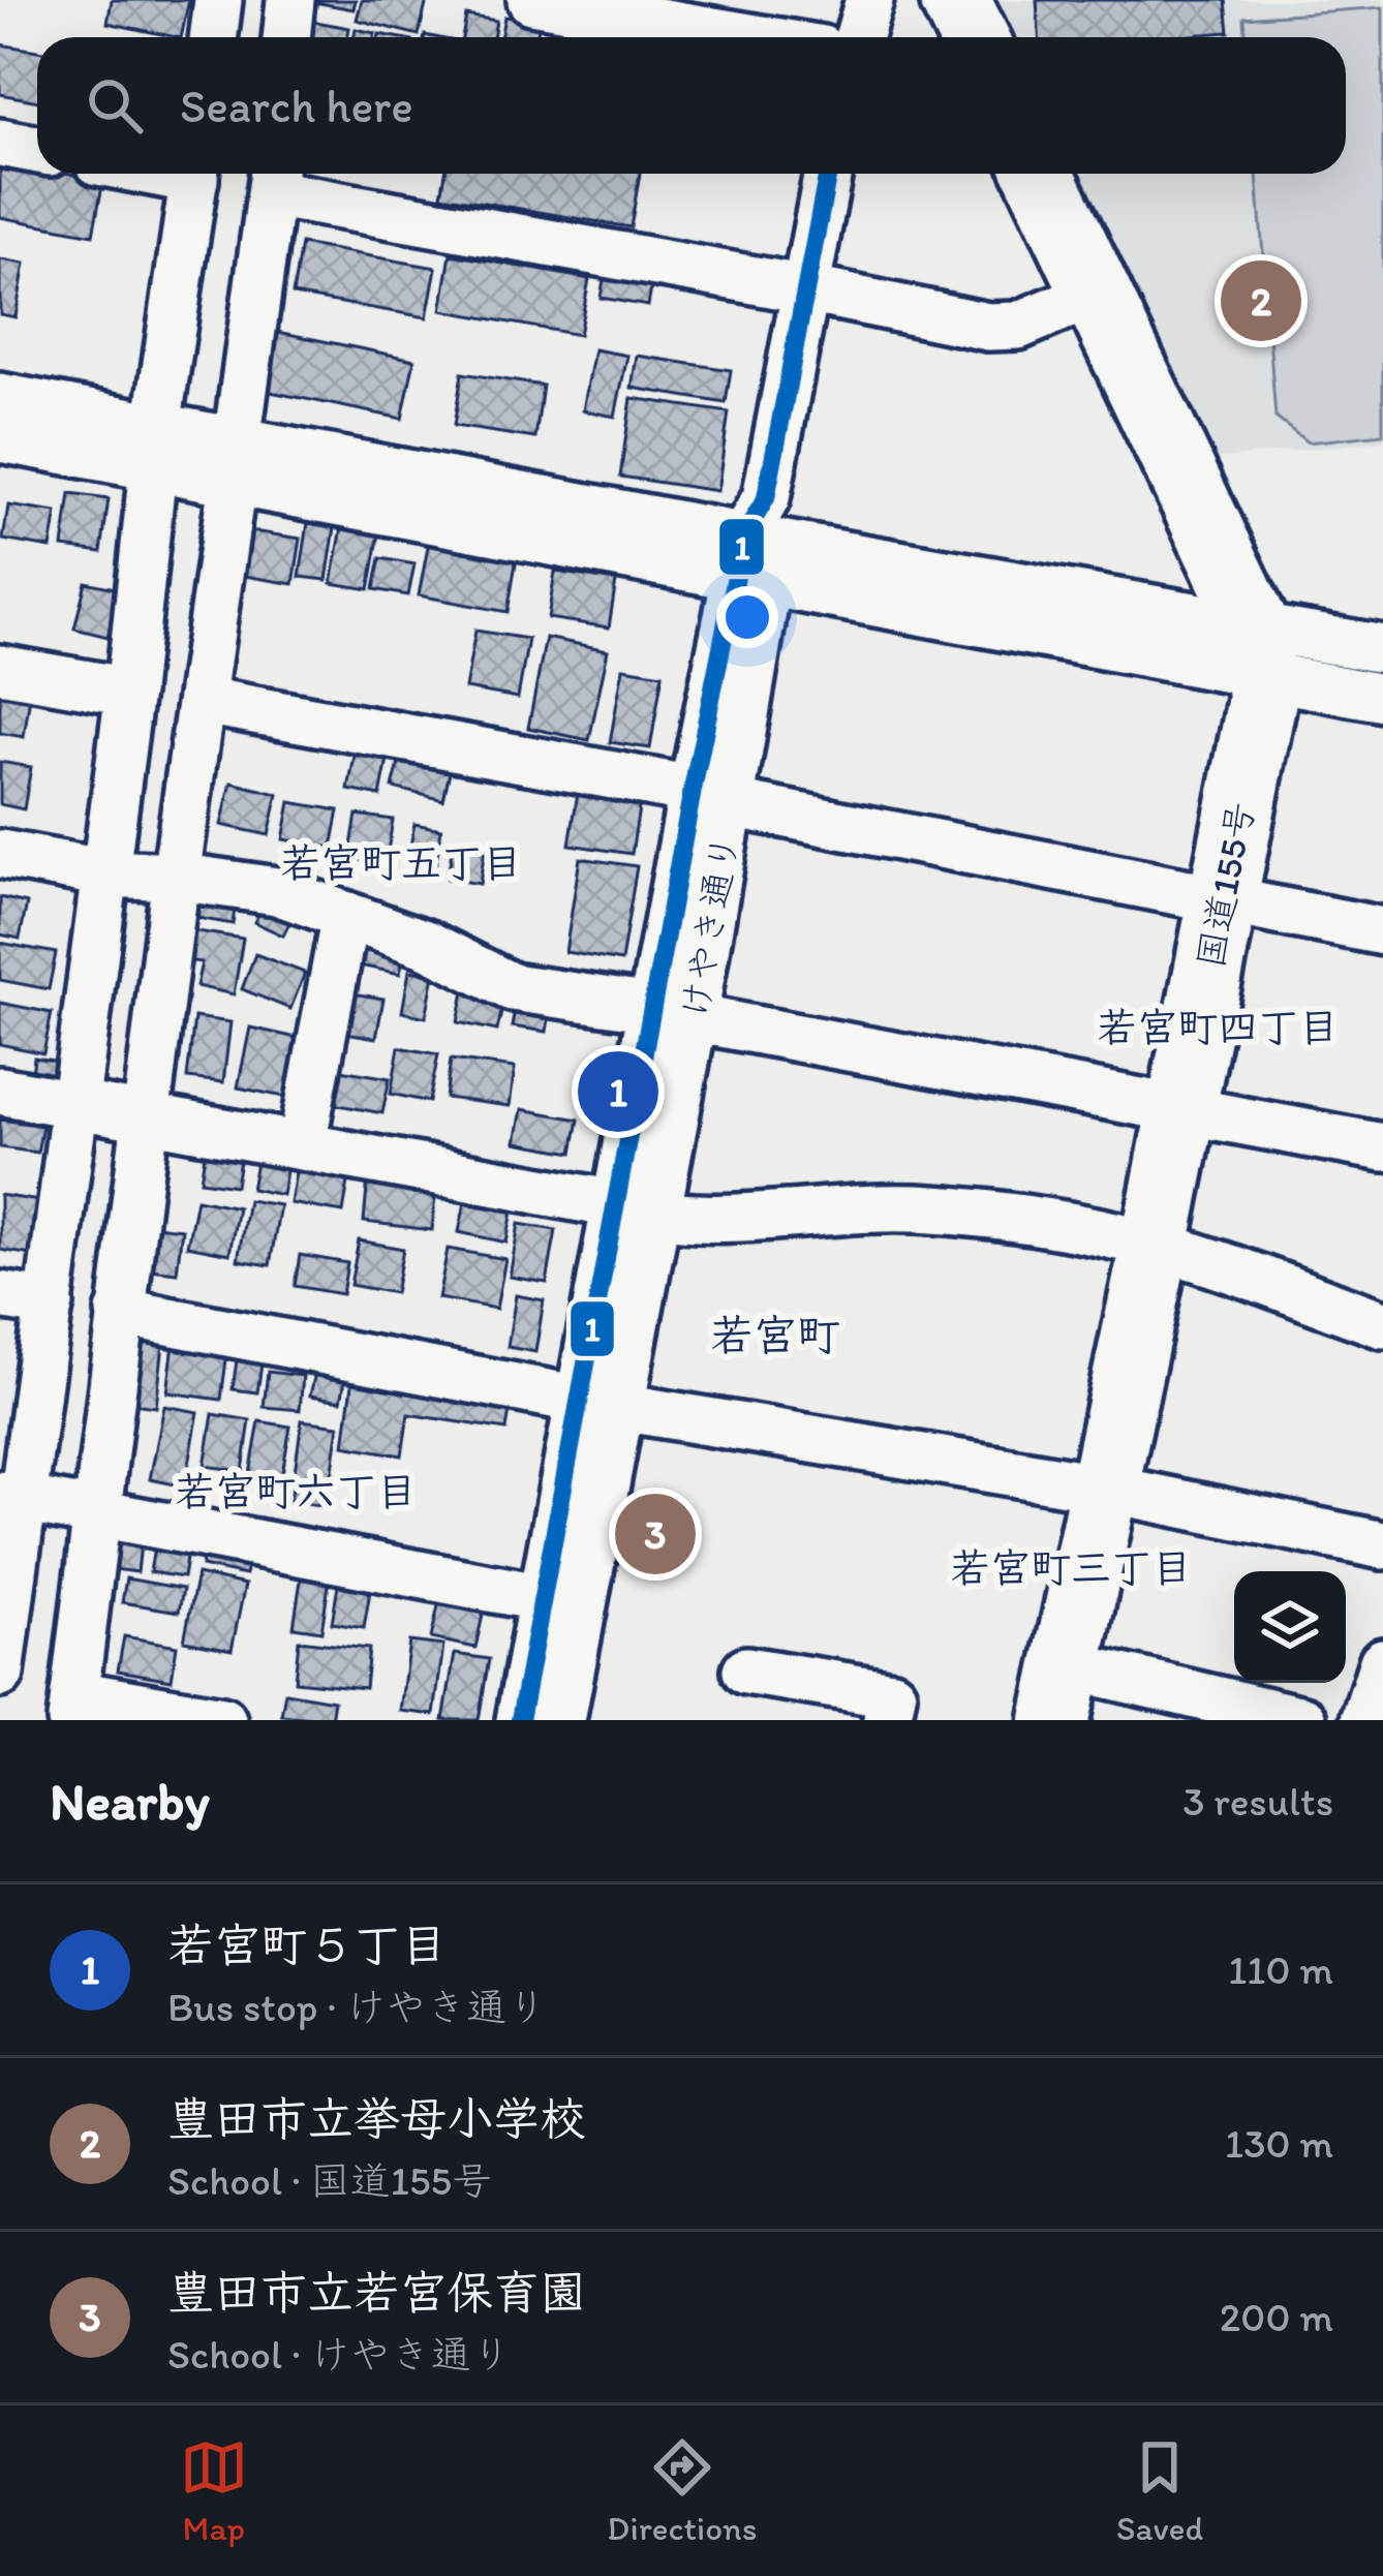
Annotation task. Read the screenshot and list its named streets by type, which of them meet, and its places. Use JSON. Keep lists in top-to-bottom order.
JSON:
{
  "streets": {
    "highway": ["国道155号"]
  },
  "districts": [
    "若宮町五丁目",
    "若宮町四丁目",
    "若宮町",
    "若宮町六丁目",
    "若宮町三丁目"
  ],
  "lines": ["transit line 1"],
  "page": {
    "search": "Search here",
    "pins": ["2", "1", "3"],
    "heading": ["Nearby", "3 results"],
    "list": [
      {
        "mark": "1",
        "name": "若宮町５丁目",
        "note": "Bus stop · けやき通り",
        "value": "110 m"
      },
      {
        "mark": "2",
        "name": "豊田市立挙母小学校",
        "note": "School · 国道155号",
        "value": "130 m"
      },
      {
        "mark": "3",
        "name": "豊田市立若宮保育園",
        "note": "School · けやき通り",
        "value": "200 m"
      }
    ],
    "nav": ["Map", "Directions", "Saved"]
  }
}
